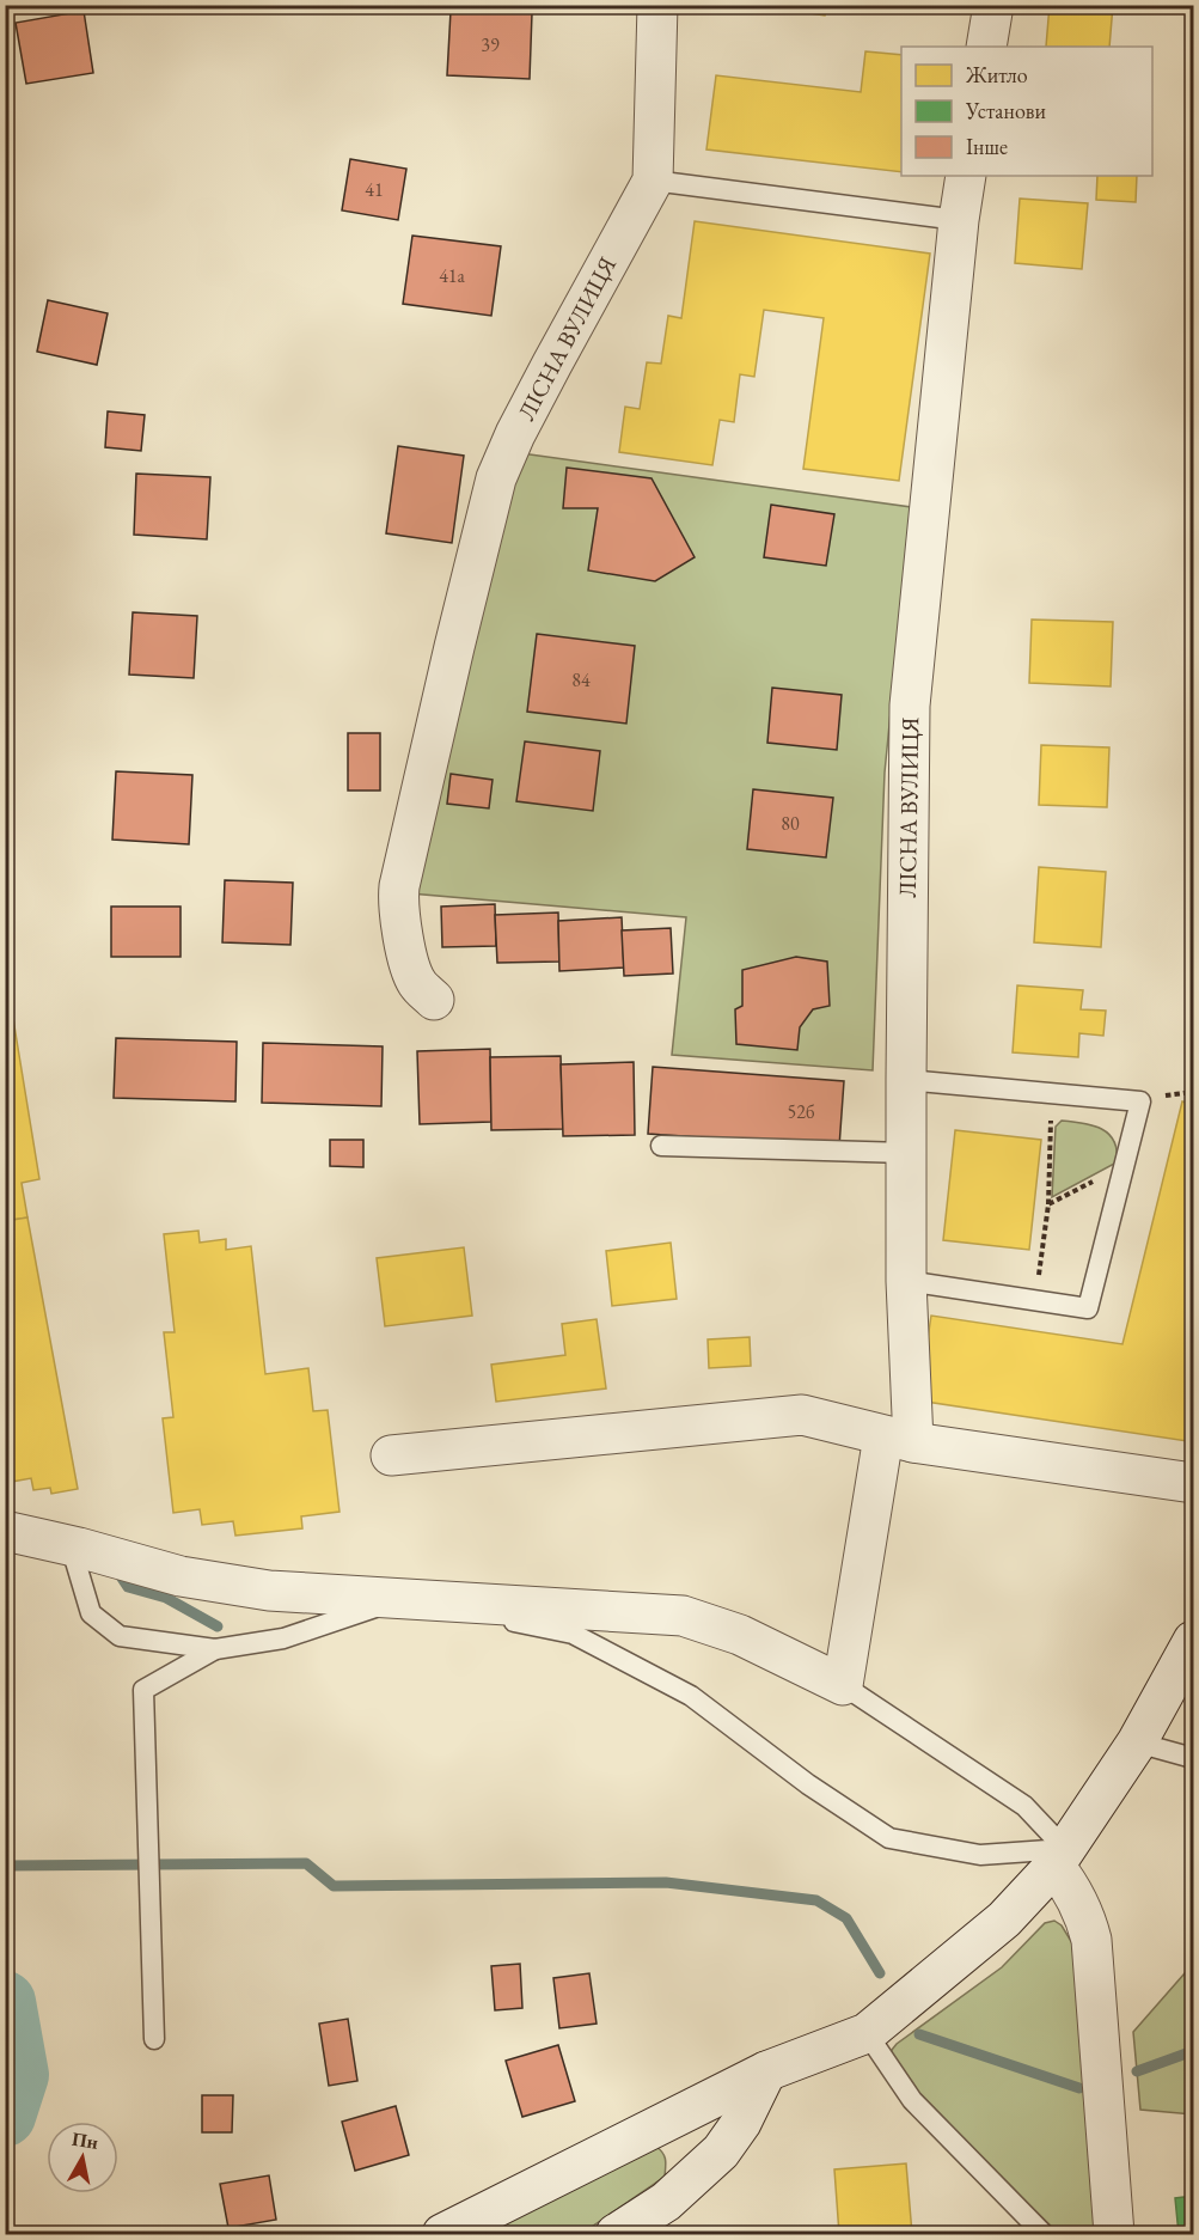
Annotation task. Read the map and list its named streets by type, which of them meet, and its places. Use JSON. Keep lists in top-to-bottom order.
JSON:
{
  "streets": {
    "street": ["ЛІСНА ВУЛИЦЯ"]
  },
  "house_numbers": [
    "39",
    "41",
    "41а",
    "84",
    "80",
    "52б"
  ],
  "legend": ["Житло", "Установи", "Інше"],
  "north": "top"
}
